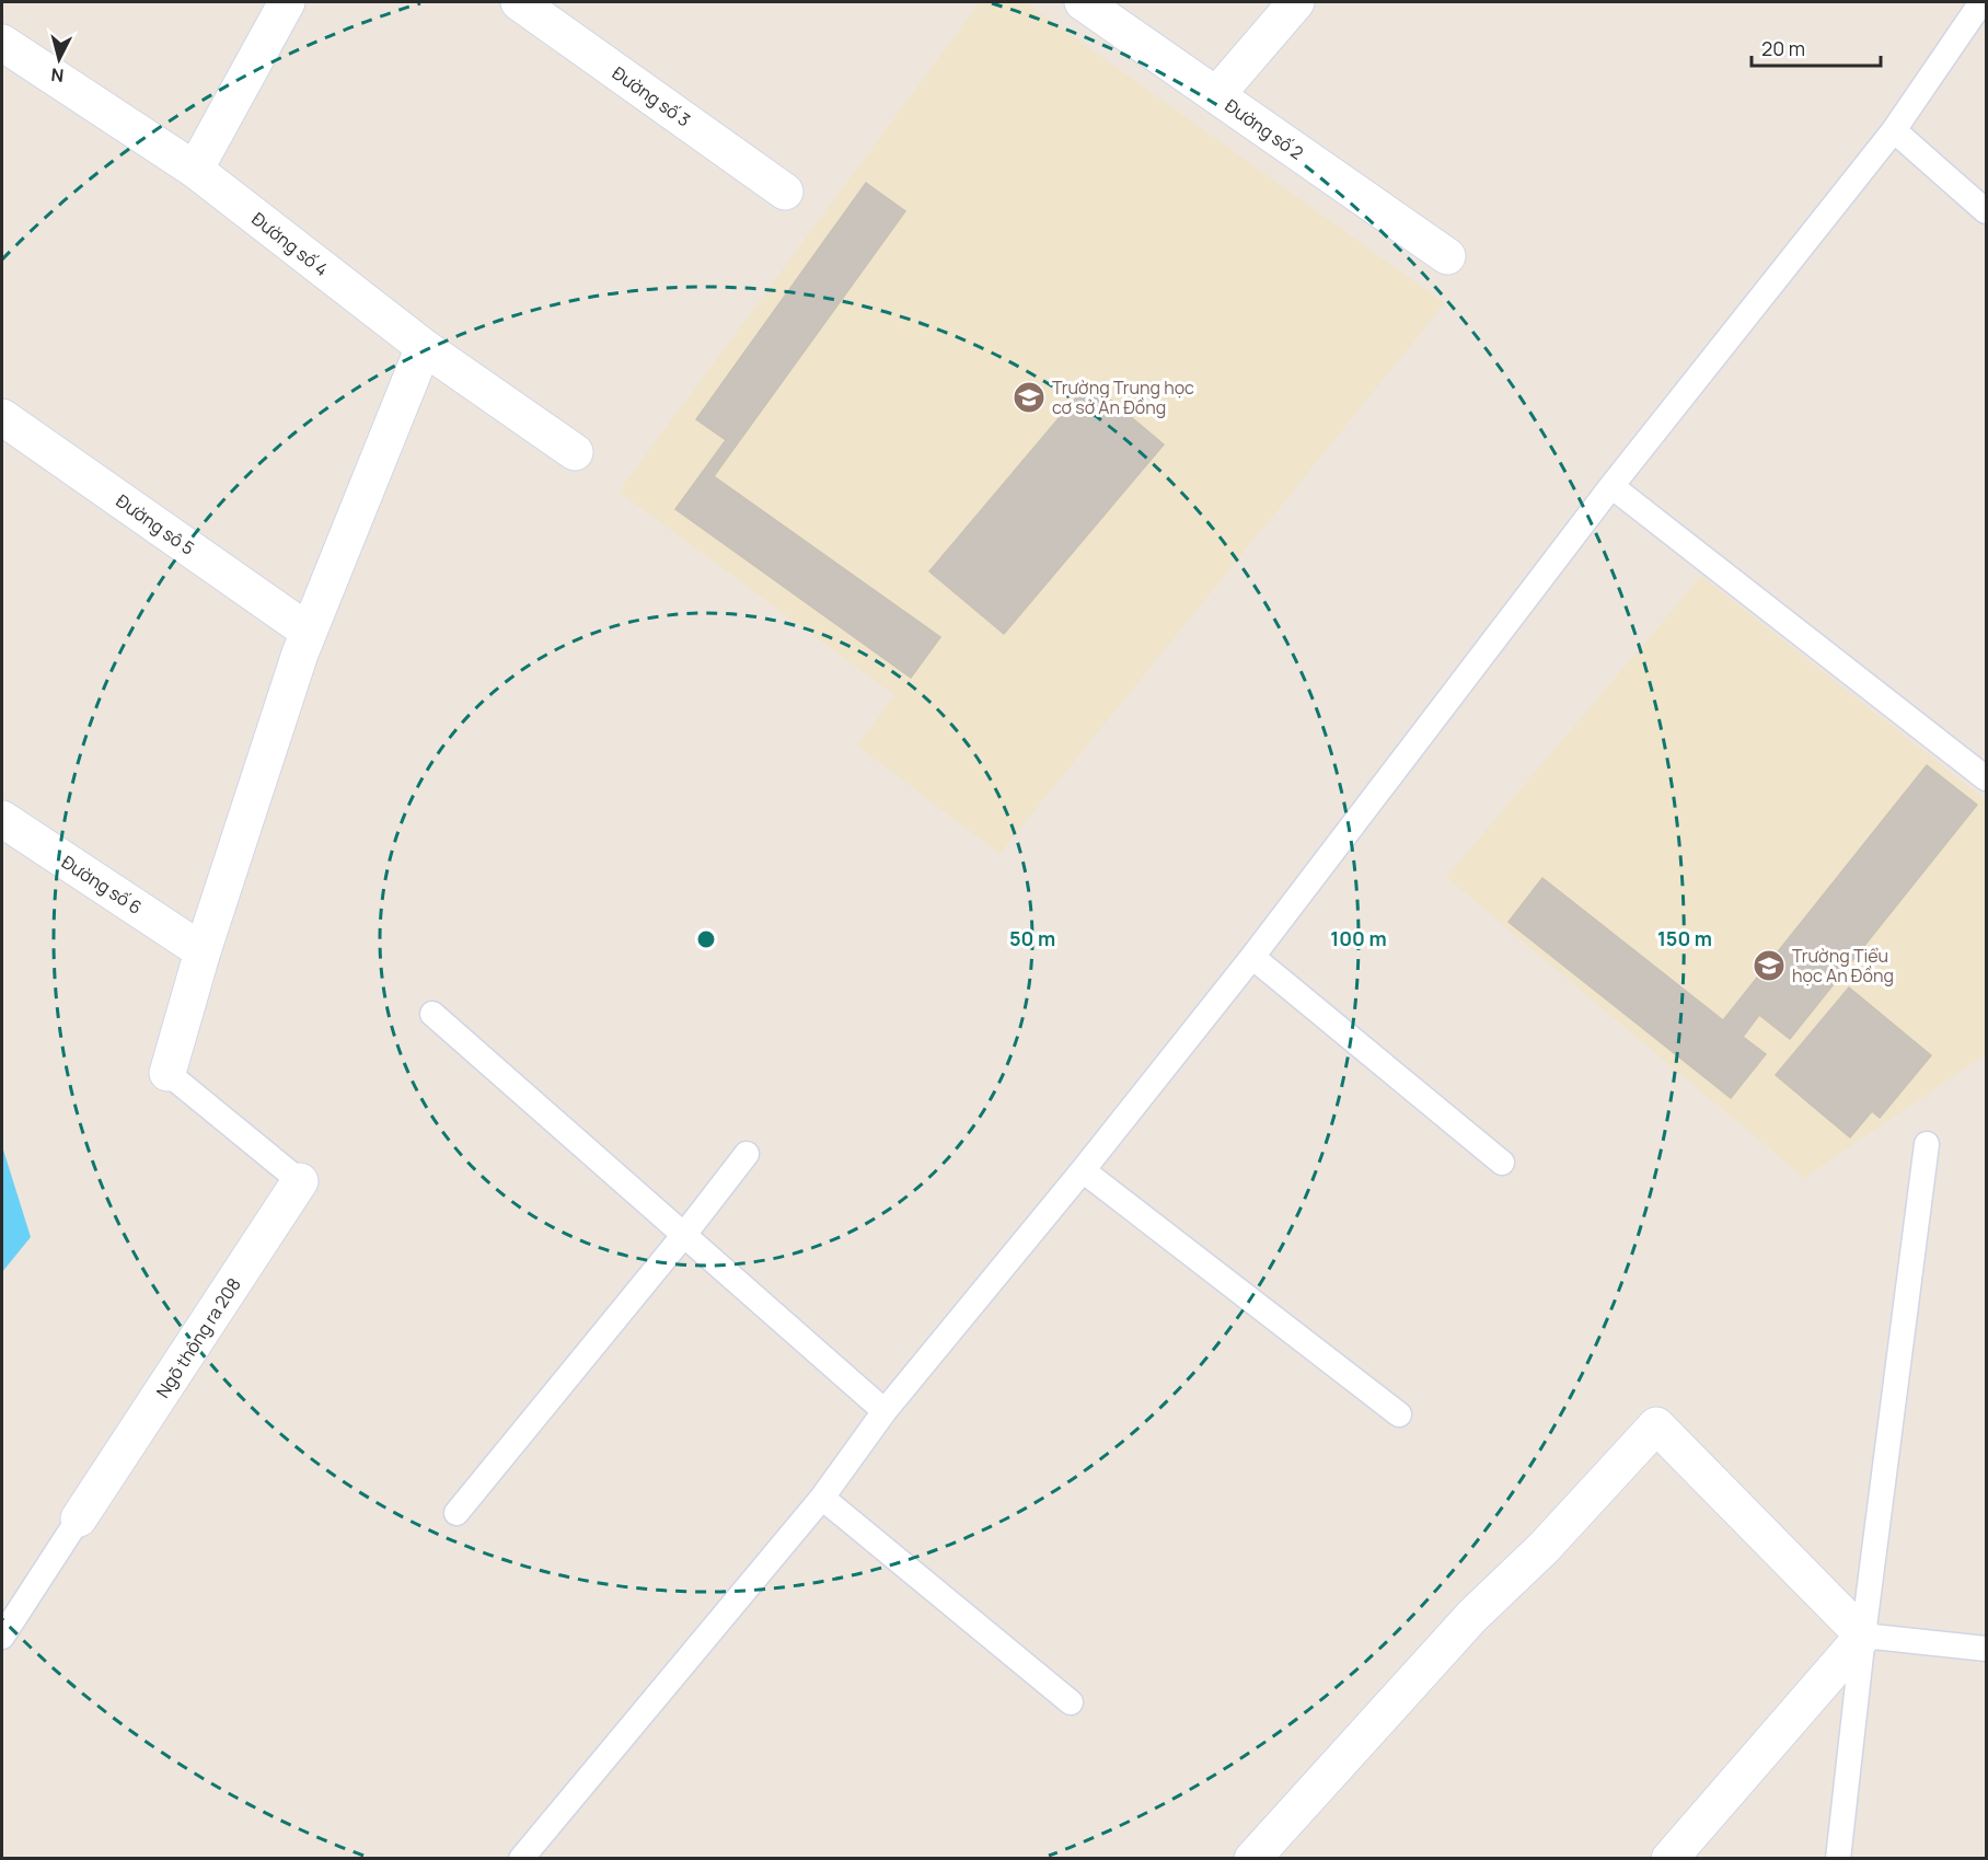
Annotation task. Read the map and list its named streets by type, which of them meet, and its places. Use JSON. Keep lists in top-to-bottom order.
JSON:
{
  "streets": {
    "street": [
      "Đường số 3",
      "Đường số 2",
      "Đường số 4",
      "Đường sô 5",
      "Đường số 6",
      "Ngõ thông ra 208"
    ]
  },
  "places": {
    "school or university": ["Trường Trung học cơ sở An Đồng", "Trường Tiểu học An Đồng"]
  },
  "scale_bar": "20 m",
  "north": "bottom",
  "rings": ["50 m", "100 m", "150 m"]
}
